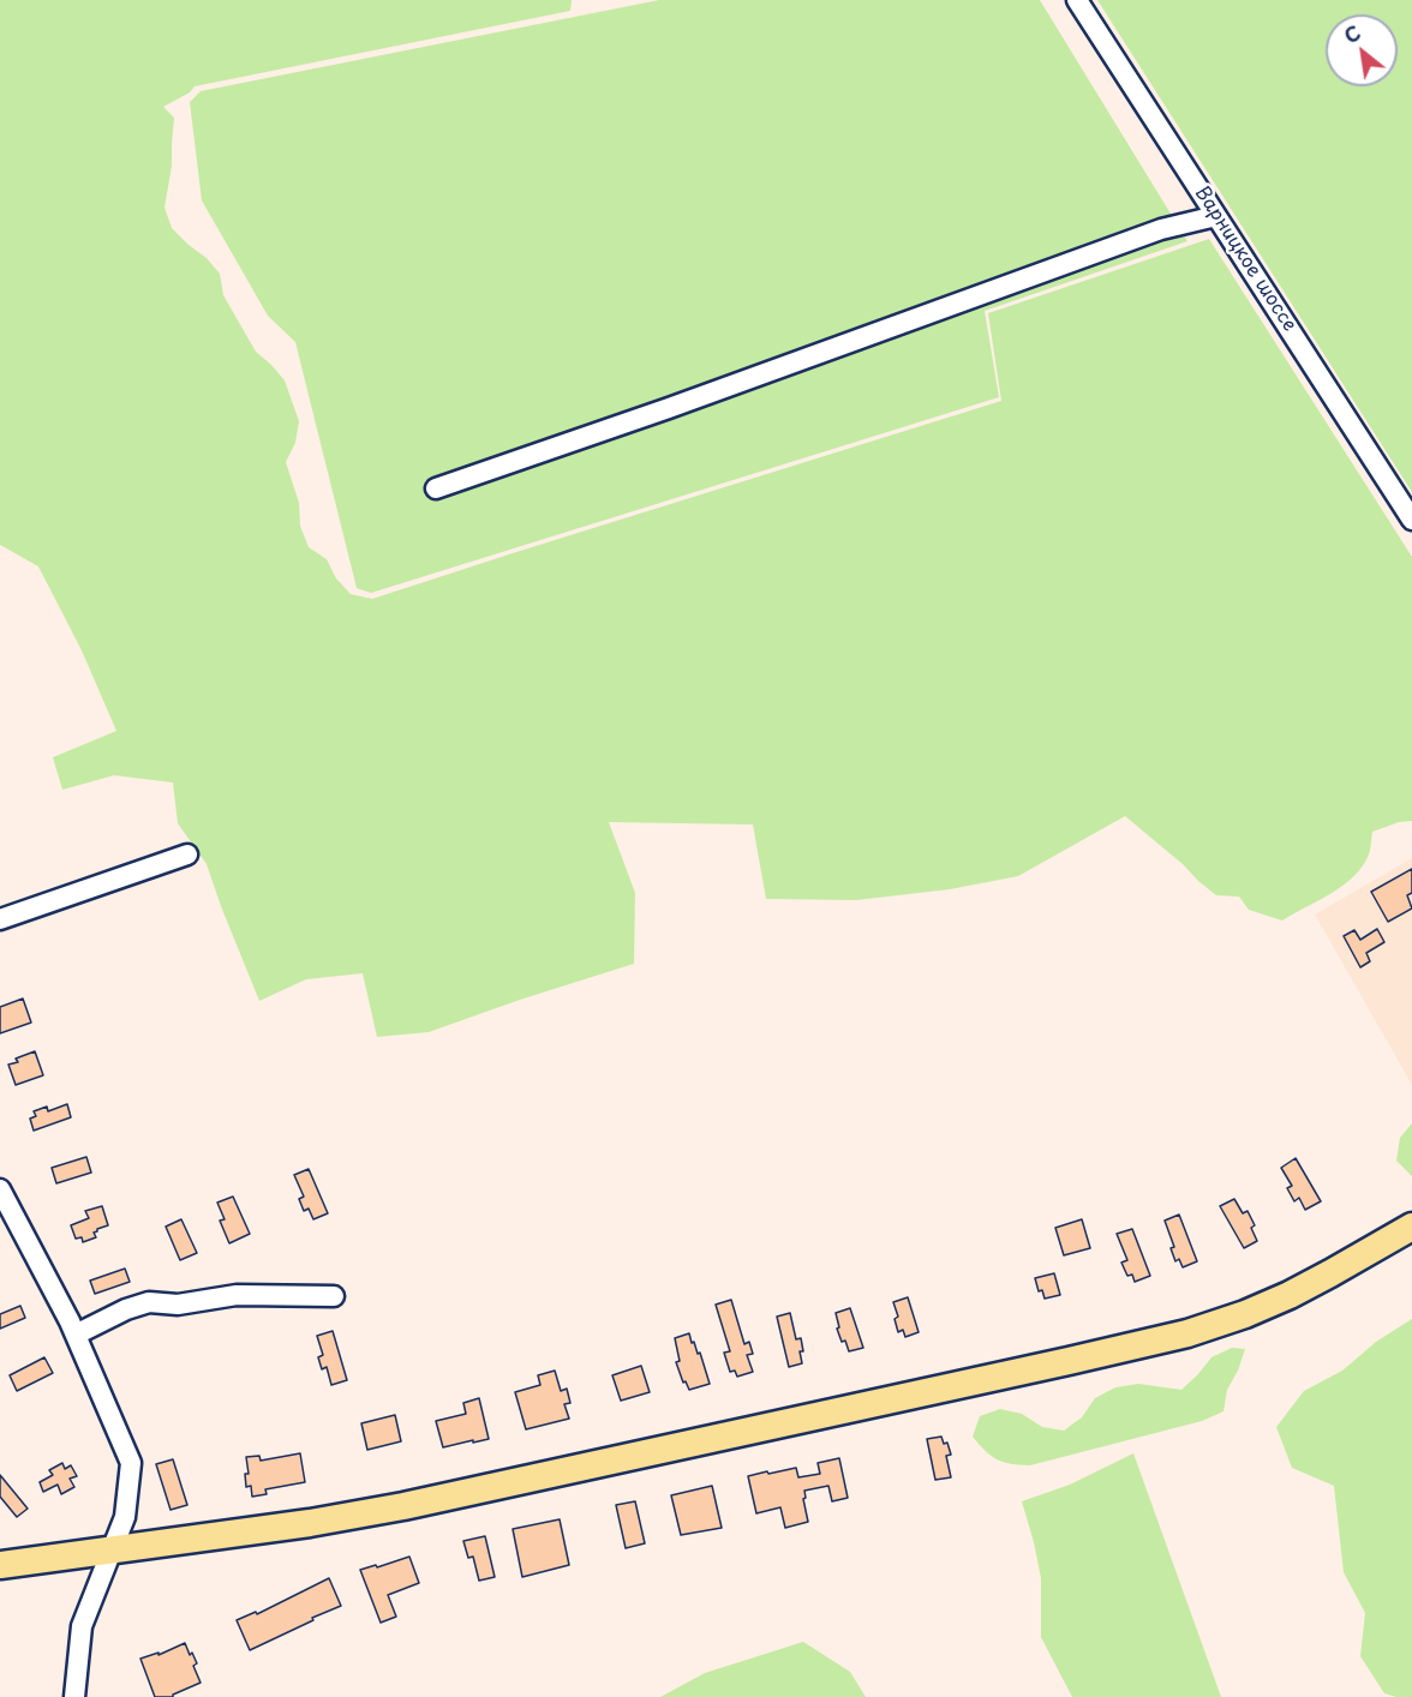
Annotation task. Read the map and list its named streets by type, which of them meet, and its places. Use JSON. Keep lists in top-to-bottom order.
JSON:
{
  "streets": {
    "street": ["Варницкое шоссе"]
  },
  "north": "top left"
}
